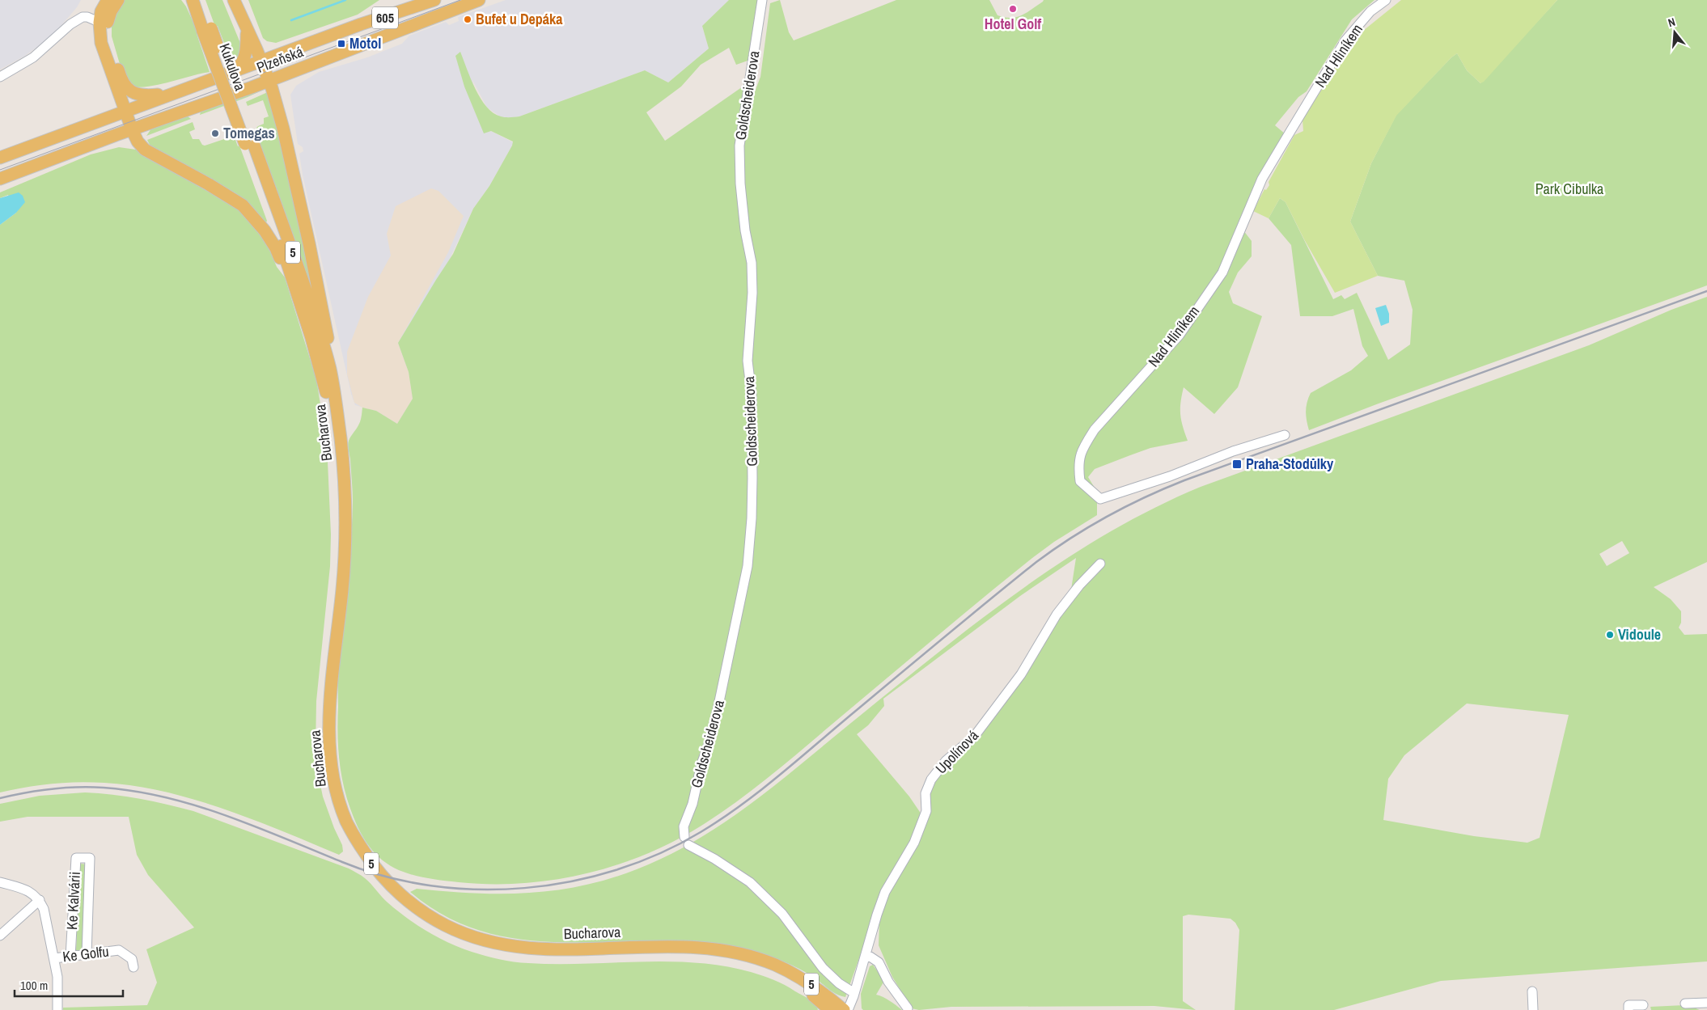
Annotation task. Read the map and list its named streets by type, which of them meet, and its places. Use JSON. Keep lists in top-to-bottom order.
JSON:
{
  "streets": {
    "main road": [
      "605",
      "Plzeňská",
      "Kukulova",
      "5",
      "Bucharova"
    ],
    "street": [
      "Nad Hliníkem",
      "Goldscheiderova",
      "Upolínová",
      "Ke Kalvárii",
      "Ke Golfu"
    ]
  },
  "crossings": [
    ["Kukulova", "Bucharova"],
    ["Goldscheiderova", "Upolínová"],
    ["Ke Kalvárii", "Ke Golfu"]
  ],
  "parks": ["Park Cibulka"],
  "places": {
    "other": [
      "Hotel Golf",
      "Bufet u Depáka",
      "Tomegas",
      "Vidoule"
    ],
    "transit": ["Motol", "Praha-Stodůlky"]
  },
  "scale_bar": "100 m",
  "north": "top"
}
